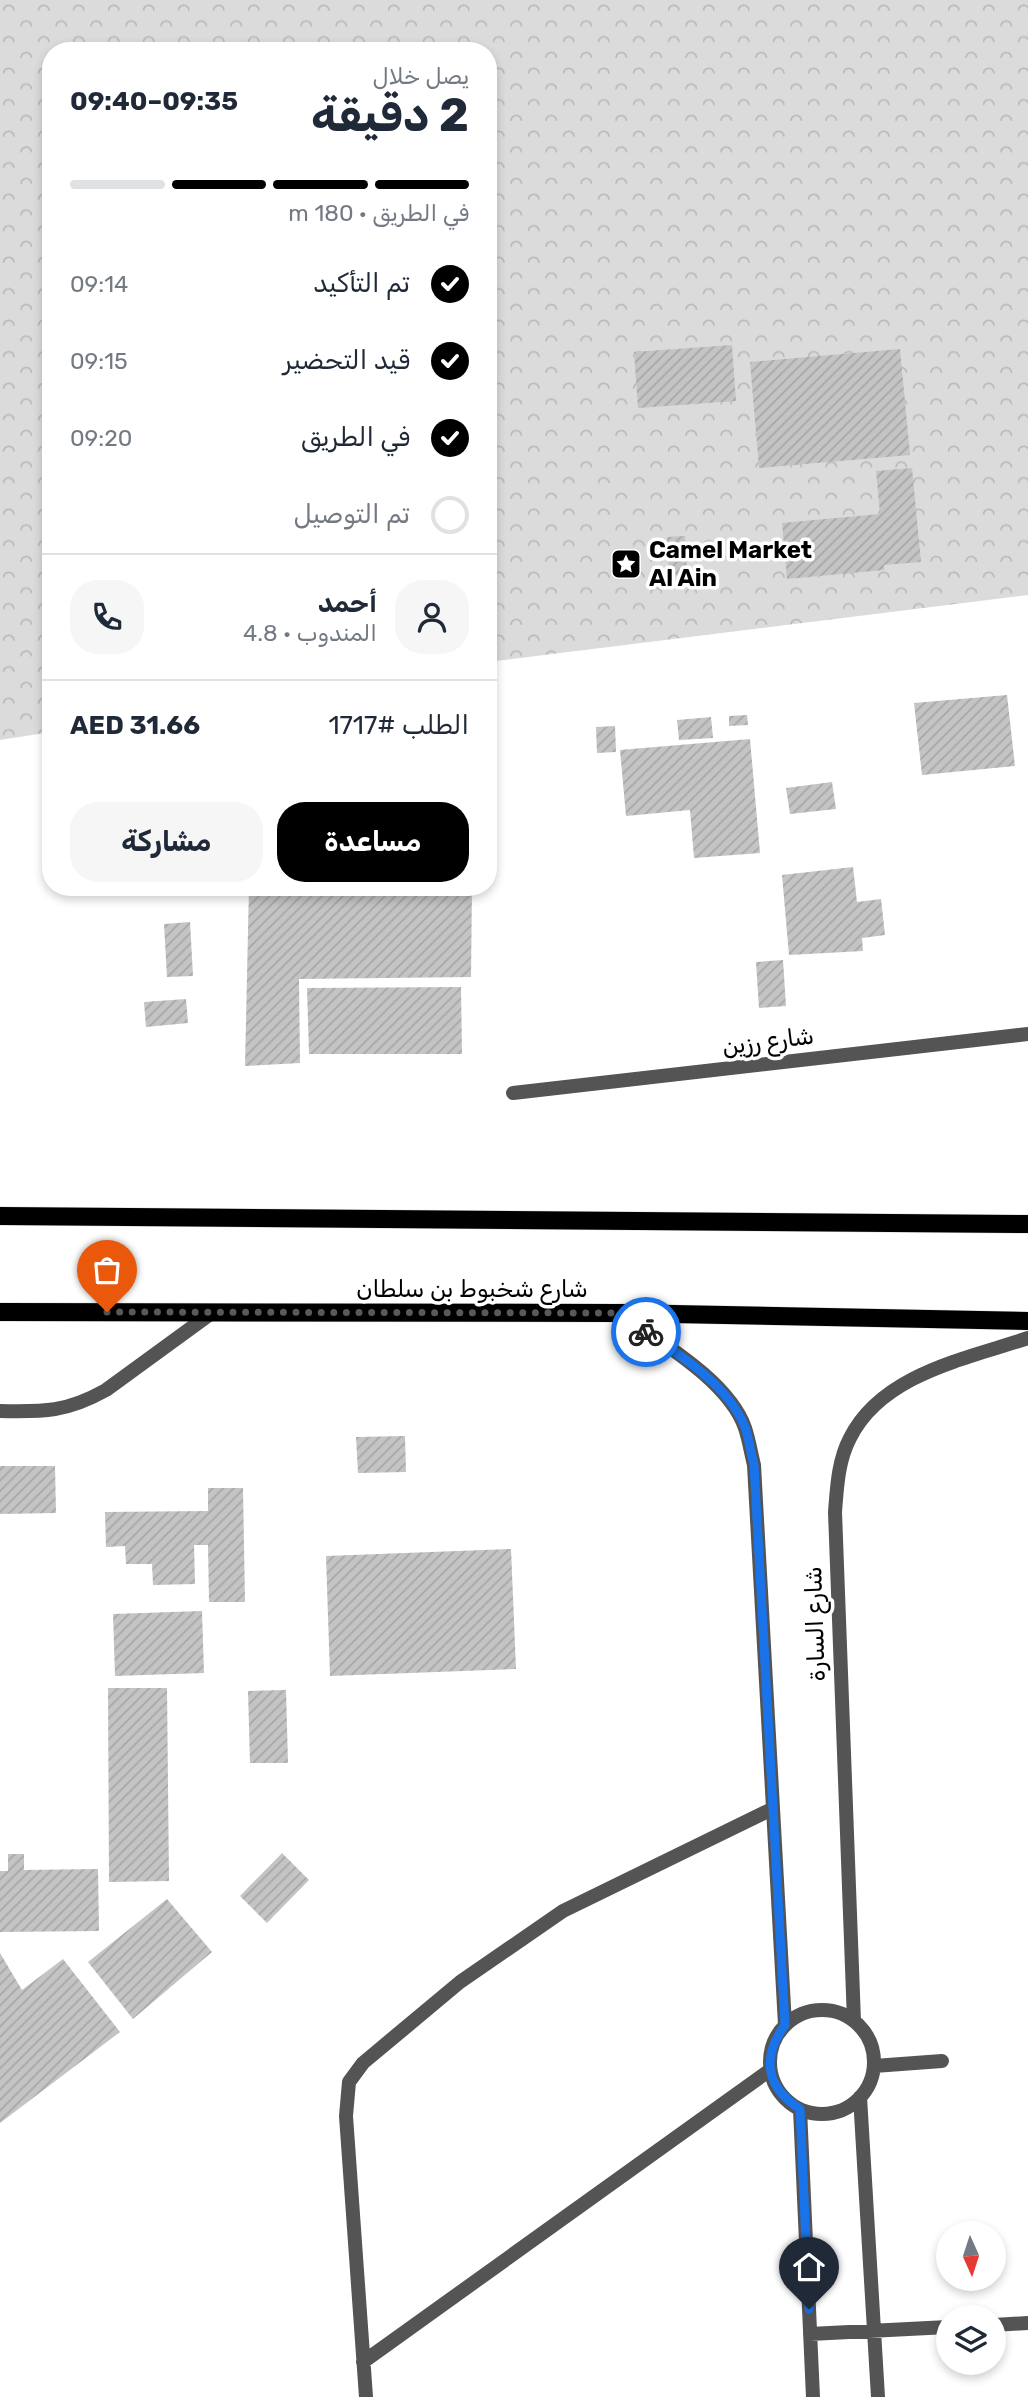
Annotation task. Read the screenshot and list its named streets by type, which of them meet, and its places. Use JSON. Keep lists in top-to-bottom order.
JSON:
{
  "streets": {
    "main road": ["شارع شخبوط بن سلطان"],
    "lane": ["شارع رزين", "شارع السارة"]
  },
  "places": {
    "place": ["Camel Market Al Ain"]
  },
  "north": "bottom",
  "page": {
    "heading": ["2 دقيقة", "يصل خلال", "09:35–09:40"],
    "panel": [
      "أحمد",
      "المندوب · 4.8",
      "الطلب #1717",
      "AED 31.66"
    ],
    "bar": "في الطريق · 180 m",
    "list": [
      ["تم التأكيد", "09:14"],
      ["قيد التحضير", "09:15"],
      ["في الطريق", "09:20"],
      "تم التوصيل"
    ],
    "buttons": ["مساعدة", "مشاركة"]
  }
}
